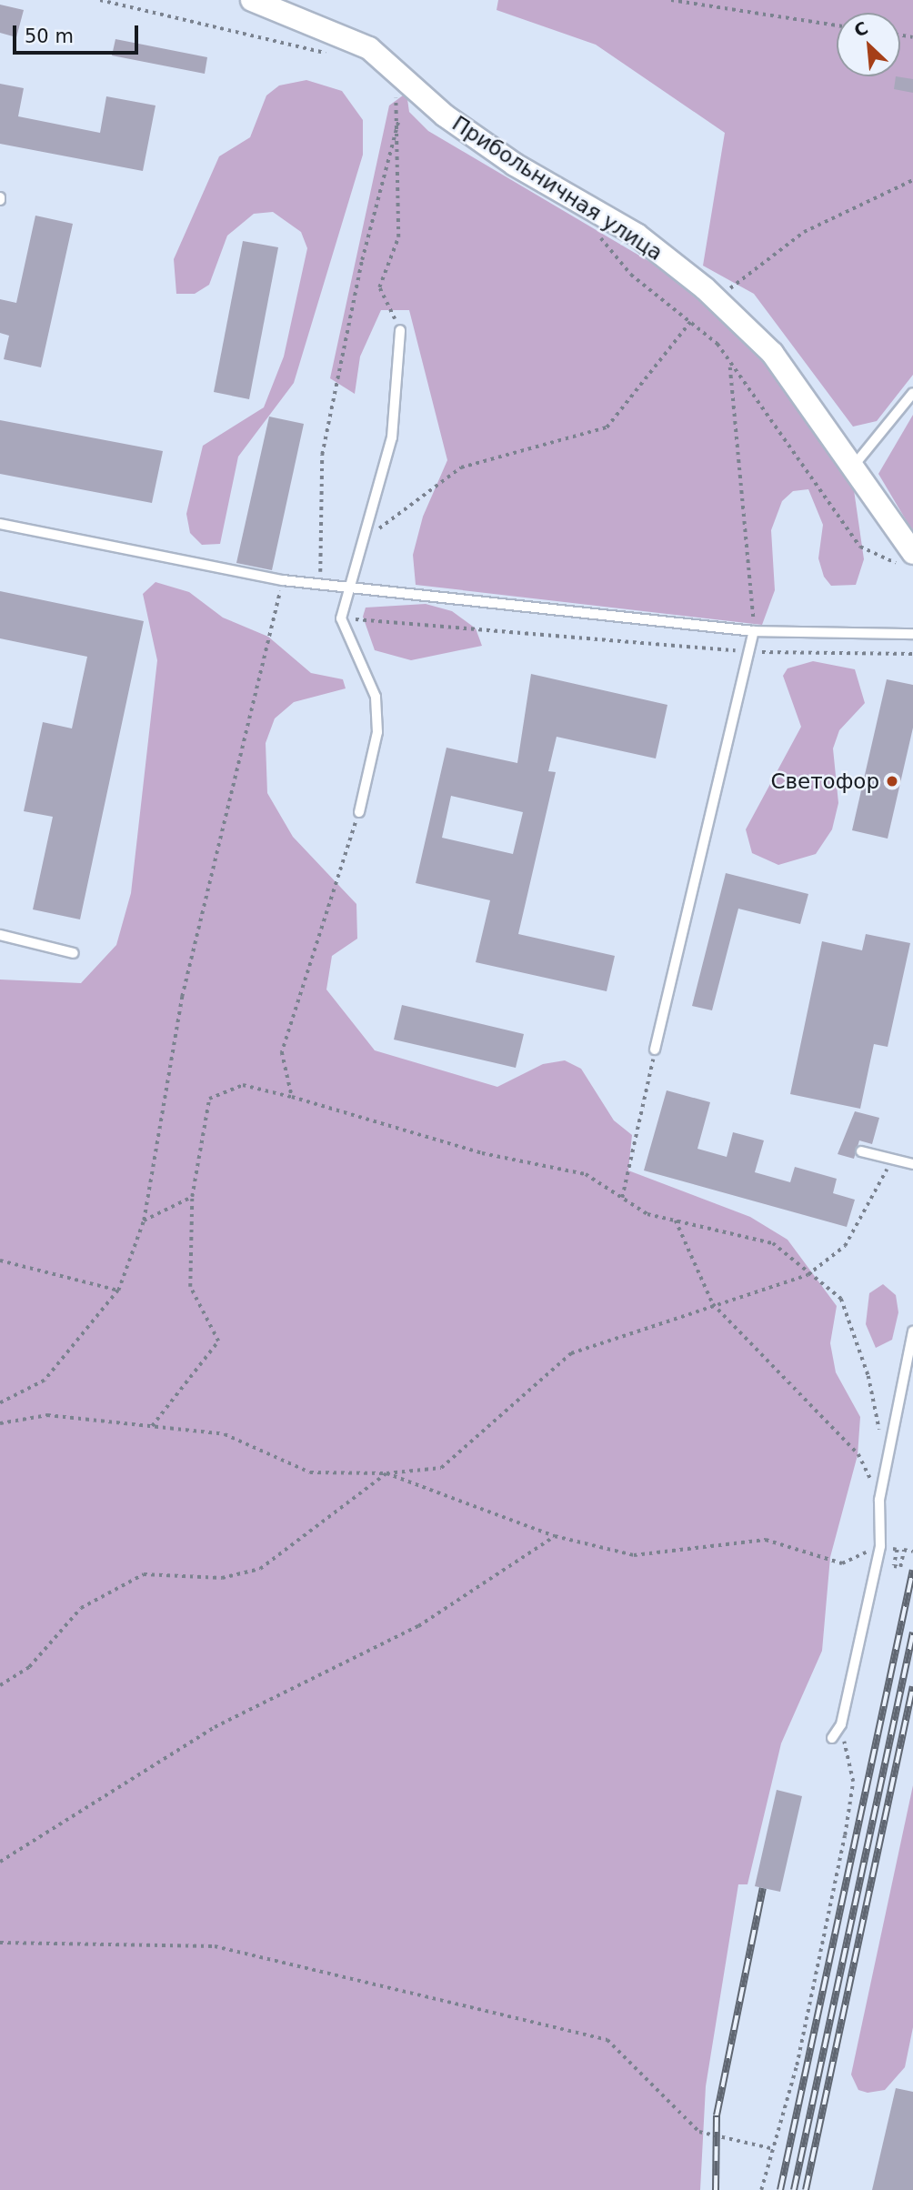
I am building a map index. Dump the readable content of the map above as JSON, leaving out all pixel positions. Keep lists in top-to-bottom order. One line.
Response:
{"streets":{"street":["Прибольничная улица"]},"places":["Светофор"],"scale_bar":"50 m","north":"top left"}
